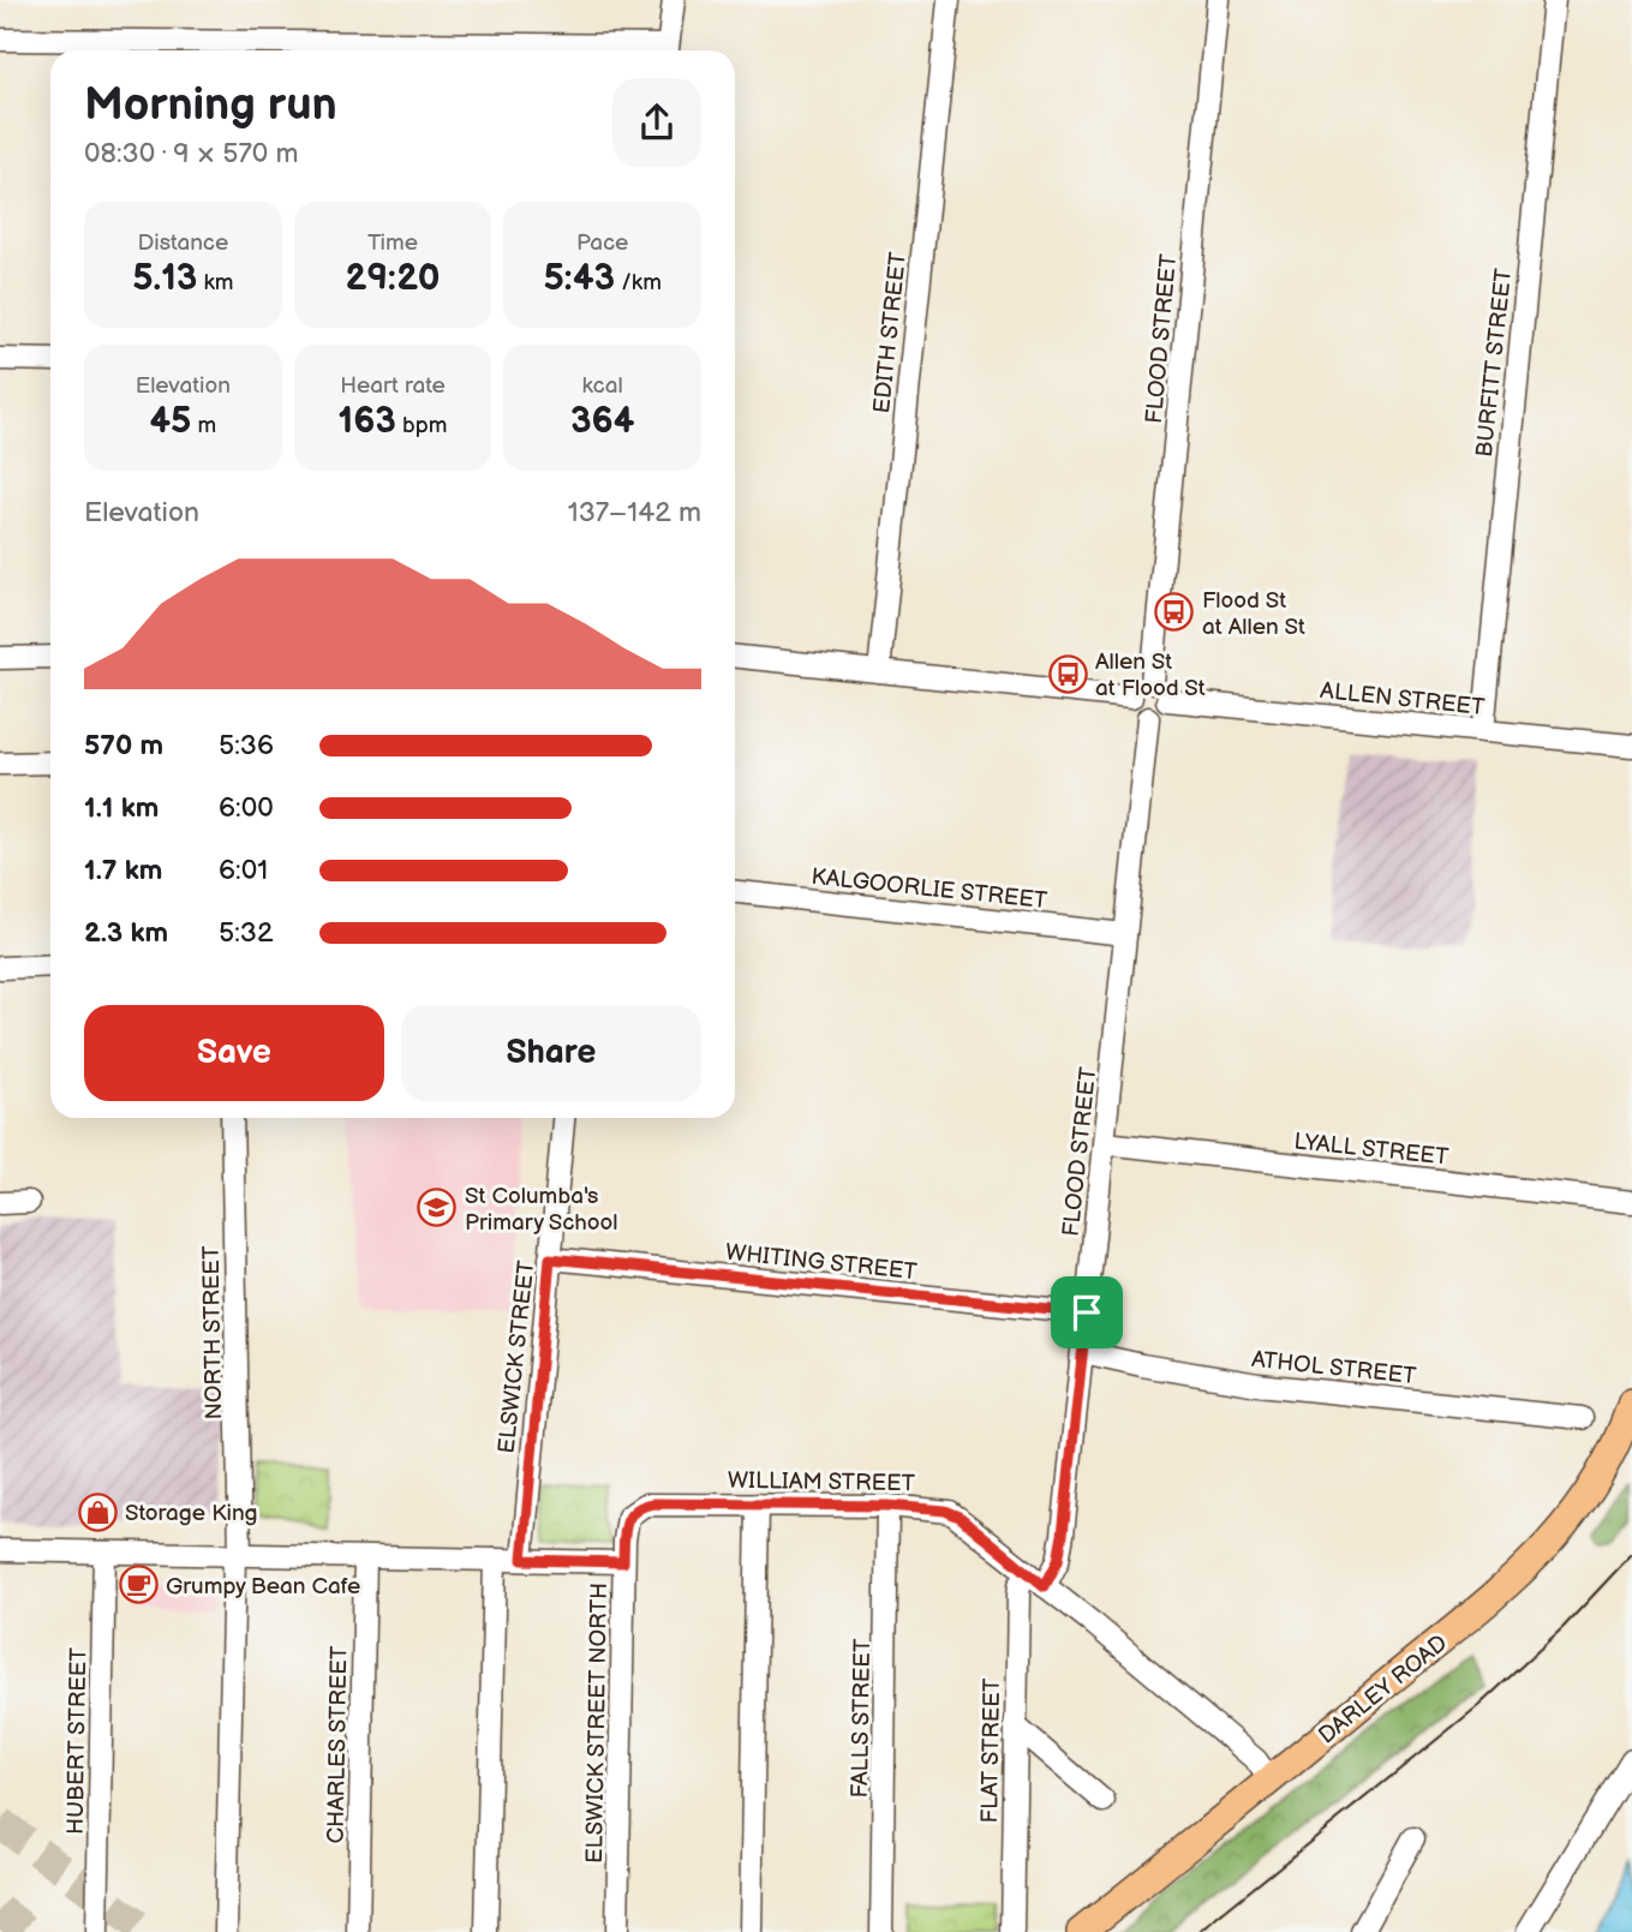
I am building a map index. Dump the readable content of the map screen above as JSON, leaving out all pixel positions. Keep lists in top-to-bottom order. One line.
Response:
{"streets":{"main road":["DARLEY ROAD"],"street":["EDITH STREET","FLOOD STREET","BURFITT STREET","ALLEN STREET","KALGOORLIE STREET","LYALL STREET","WHITING STREET","NORTH STREET","ELSWICK STREET","ATHOL STREET","WILLIAM STREET","FALLS STREET","ELSWICK STREET NORTH","HUBERT STREET","CHARLES STREET","FLAT STREET"]},"crossings":[["FLOOD STREET","ALLEN STREET"],["FLOOD STREET","KALGOORLIE STREET"],["FLOOD STREET","LYALL STREET"],["FLOOD STREET","WHITING STREET"],["FLOOD STREET","ATHOL STREET"],["FLOOD STREET","WILLIAM STREET"],["FLOOD STREET","FLAT STREET"],["BURFITT STREET","ALLEN STREET"],["WHITING STREET","ELSWICK STREET"],["WILLIAM STREET","DARLEY ROAD"],["WILLIAM STREET","FALLS STREET"],["WILLIAM STREET","ELSWICK STREET NORTH"],["WILLIAM STREET","FLAT STREET"]],"places":{"bus stop":["Flood St at Allen St","Allen St at Flood St"],"school or university":["St Columba's Primary School"],"shop":["Storage King"],"cafe":["Grumpy Bean Cafe"]},"page":{"heading":["Morning run","08:30 · 9 × 570 m"],"stats":[["Distance","5.13 km"],["Time","29:20"],["Pace","5:43 /km"],["Elevation","45 m"],["Heart rate","163 bpm"],["kcal","364"]],"chart":["Elevation","137–142 m"],"list":[{"name":"570 m","note":"5:36"},{"name":"1.1 km","note":"6:00"},{"name":"1.7 km","note":"6:01"},{"name":"2.3 km","note":"5:32"}],"buttons":["Save","Share"]}}
